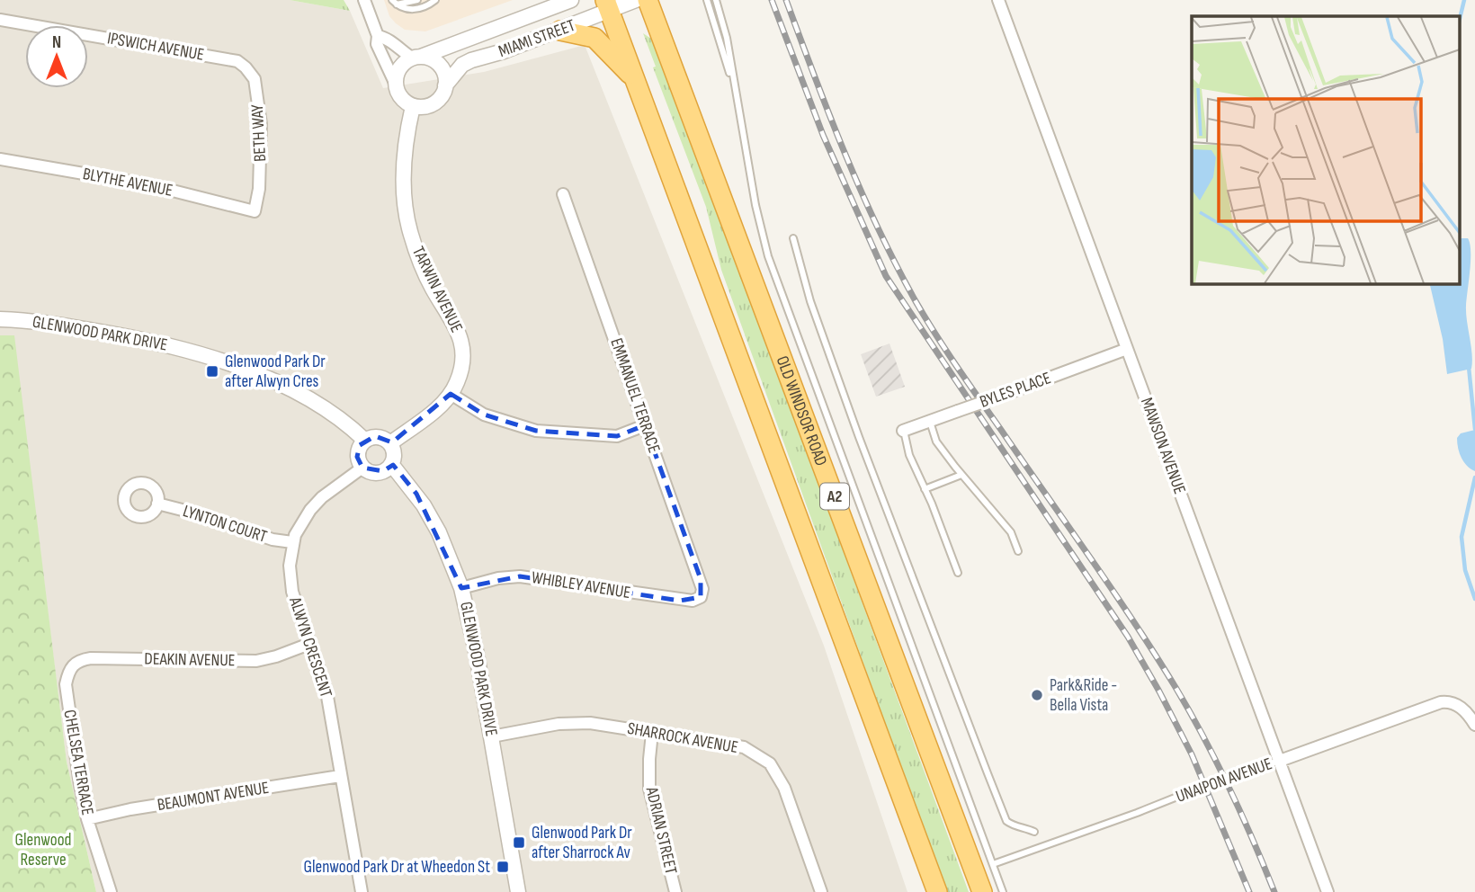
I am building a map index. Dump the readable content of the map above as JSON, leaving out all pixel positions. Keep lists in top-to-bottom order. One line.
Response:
{"streets":{"highway":["OLD WINDSOR ROAD","A2"],"street":["MIAMI STREET","IPSWICH AVENUE","BETH WAY","BLYTHE AVENUE","TARWIN AVENUE","GLENWOOD PARK DRIVE","BYLES PLACE","EMMANUEL TERRACE","MAWSON AVENUE","LYNTON COURT","WHIBLEY AVENUE","ALWYN CRESCENT","DEAKIN AVENUE","SHARROCK AVENUE","CHELSEA TERRACE","UNAIPON AVENUE","BEAUMONT AVENUE","ADRIAN STREET"]},"crossings":[["MIAMI STREET","TARWIN AVENUE"],["MIAMI STREET","A2"],["IPSWICH AVENUE","BETH WAY"],["BETH WAY","BLYTHE AVENUE"],["TARWIN AVENUE","GLENWOOD PARK DRIVE"],["TARWIN AVENUE","ALWYN CRESCENT"],["GLENWOOD PARK DRIVE","WHIBLEY AVENUE"],["GLENWOOD PARK DRIVE","ALWYN CRESCENT"],["GLENWOOD PARK DRIVE","SHARROCK AVENUE"],["BYLES PLACE","MAWSON AVENUE"],["EMMANUEL TERRACE","WHIBLEY AVENUE"],["MAWSON AVENUE","UNAIPON AVENUE"],["LYNTON COURT","ALWYN CRESCENT"],["ALWYN CRESCENT","DEAKIN AVENUE"],["ALWYN CRESCENT","BEAUMONT AVENUE"],["DEAKIN AVENUE","CHELSEA TERRACE"],["SHARROCK AVENUE","ADRIAN STREET"],["CHELSEA TERRACE","BEAUMONT AVENUE"]],"parks":["Glenwood Reserve"],"places":{"transit":["Glenwood Park Dr after Alwyn Cres","Glenwood Park Dr after Sharrock Av","Glenwood Park Dr at Wheedon St"],"other":["Park&Ride - Bella Vista"]},"north":"top"}
